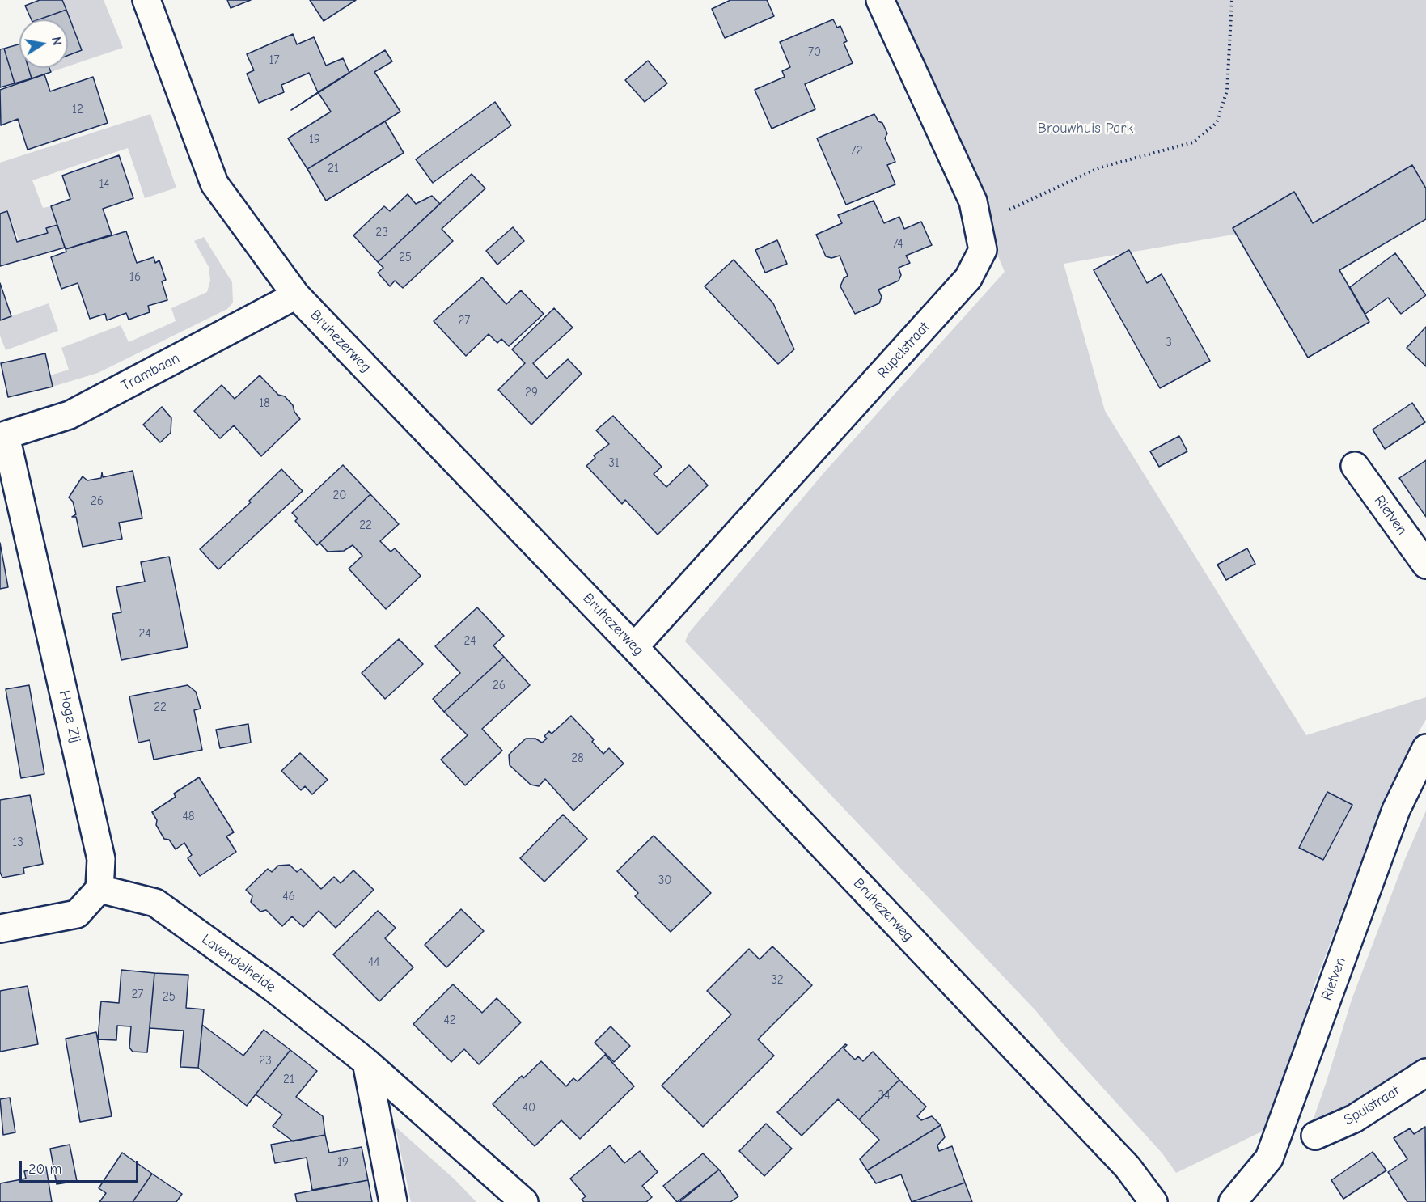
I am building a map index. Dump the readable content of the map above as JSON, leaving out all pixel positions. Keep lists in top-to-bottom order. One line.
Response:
{"streets":{"street":["Bruhezerweg","Rupelstraat","Trambaan","Rietven","Hoge Zij","Lavendelheide","Spuistraat"]},"crossings":[["Bruhezerweg","Rupelstraat"],["Bruhezerweg","Trambaan"],["Trambaan","Hoge Zij"],["Hoge Zij","Lavendelheide"]],"parks":["Brouwhuis Park"],"house_numbers":["70","17","12","19","72","21","14","23","74","25","16","27","3","29","18","31","20","26","22","24","24","26","22","28","48","13","30","46","44","32","27","25","42","23","21","34","40","19"],"scale_bar":"20 m","north":"right"}
